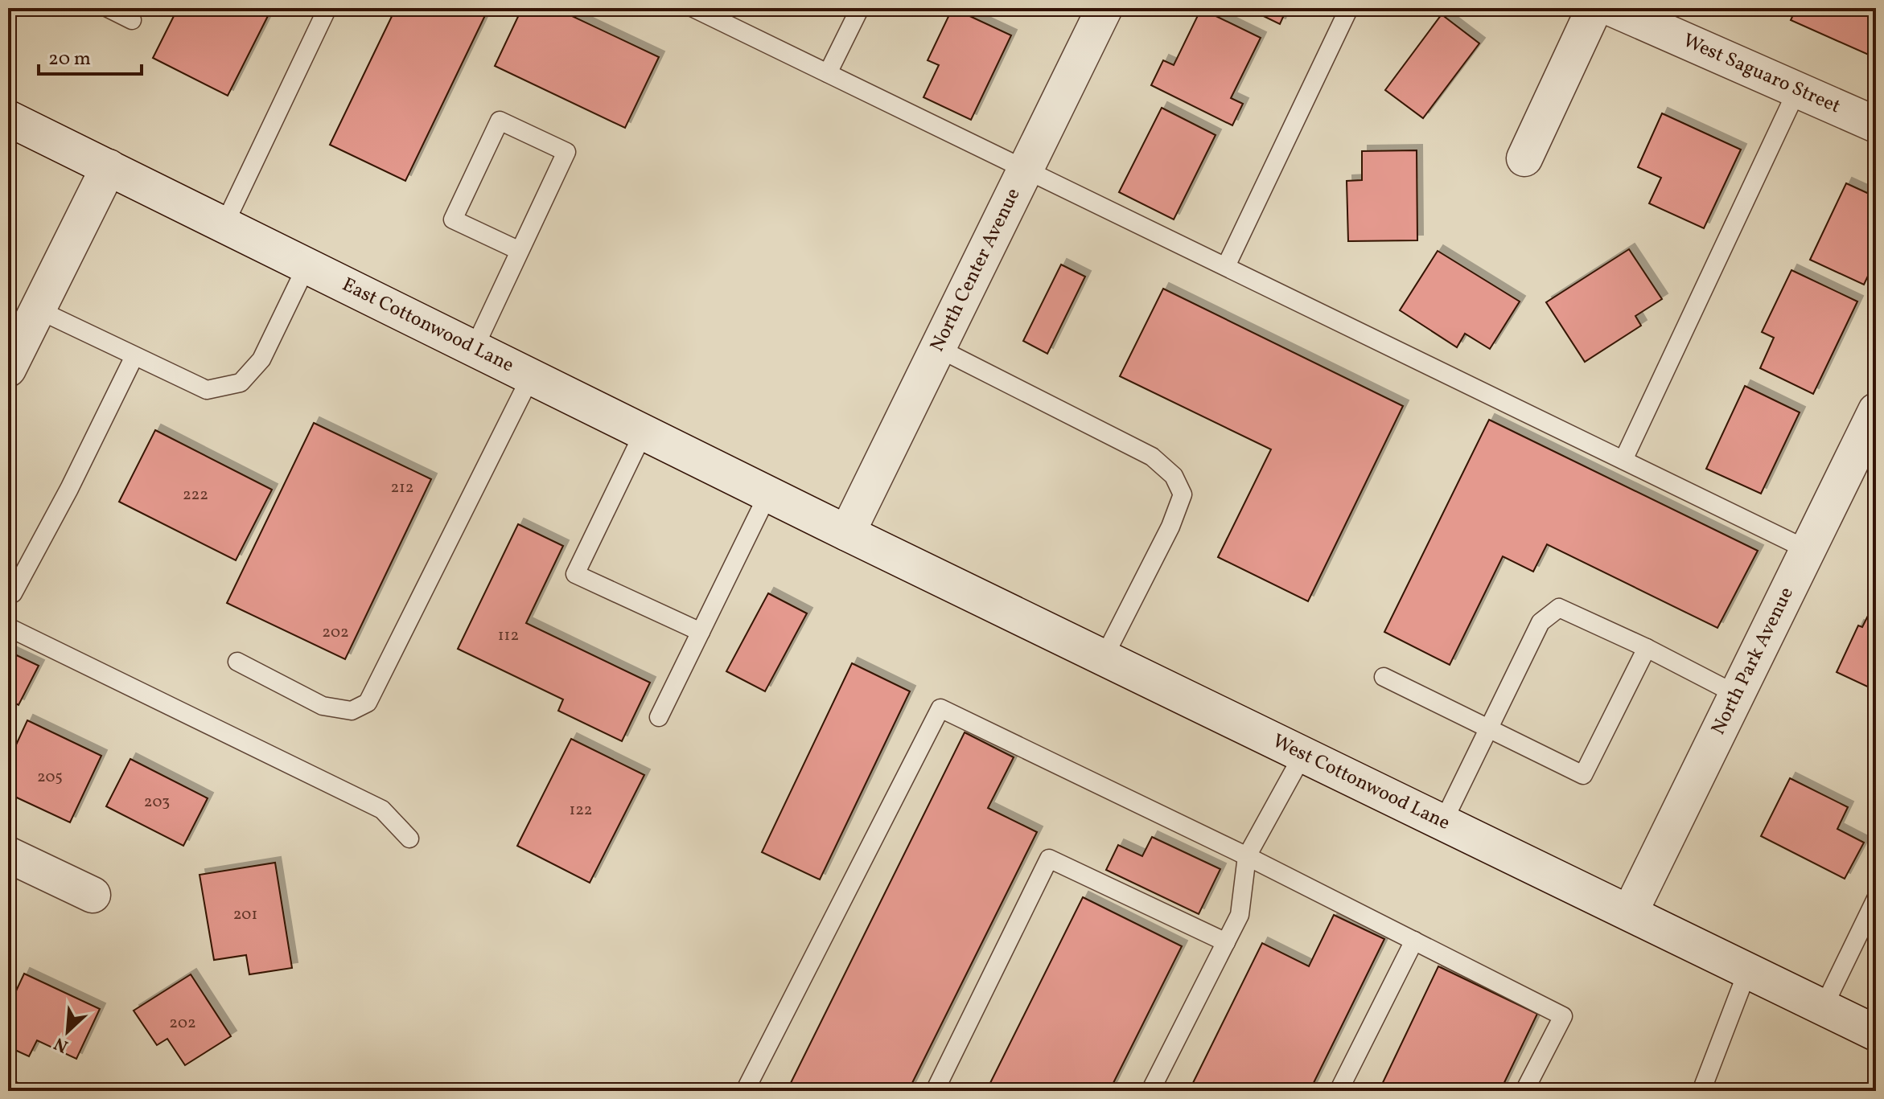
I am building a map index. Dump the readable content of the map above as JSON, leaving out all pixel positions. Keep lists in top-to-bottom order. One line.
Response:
{"streets":{"main road":["West Saguaro Street","North Center Avenue","East Cottonwood Lane","North Park Avenue","West Cottonwood Lane"]},"crossings":[["North Center Avenue","East Cottonwood Lane"],["North Center Avenue","West Cottonwood Lane"],["East Cottonwood Lane","West Cottonwood Lane"],["North Park Avenue","West Cottonwood Lane"]],"house_numbers":["212","222","202","112","205","203","122","201","202"],"scale_bar":"20 m","north":"bottom left"}
